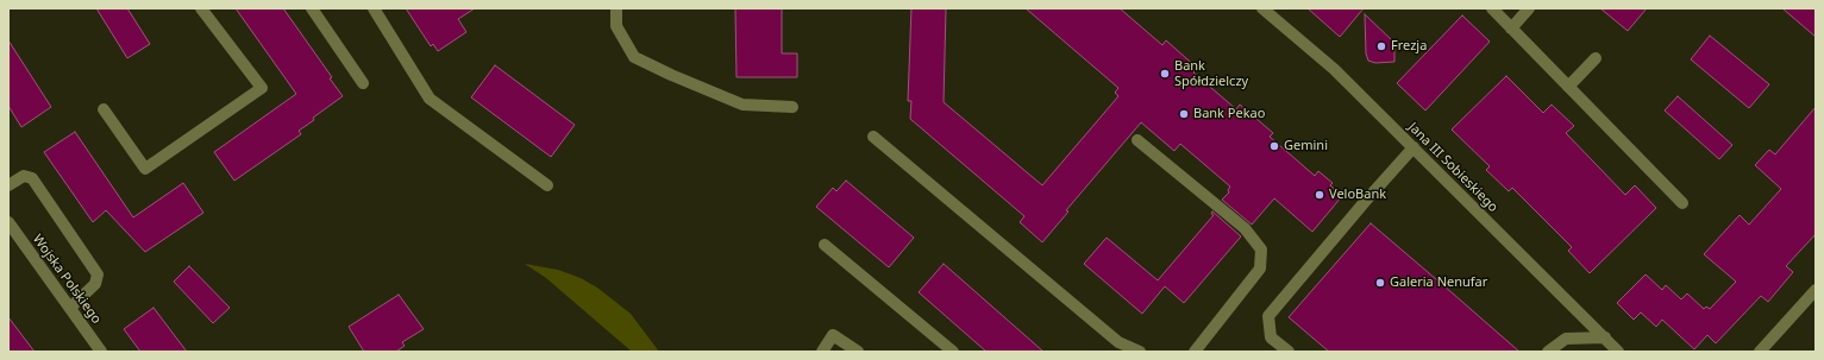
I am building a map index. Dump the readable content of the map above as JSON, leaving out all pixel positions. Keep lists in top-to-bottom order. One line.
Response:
{"streets":{"street":["Jana III Sobieskiego","Wojska Polskiego"]},"places":["Frezja","Bank Spółdzielczy","Bank Pekao","Gemini","VeloBank","Galeria Nenufar"]}
